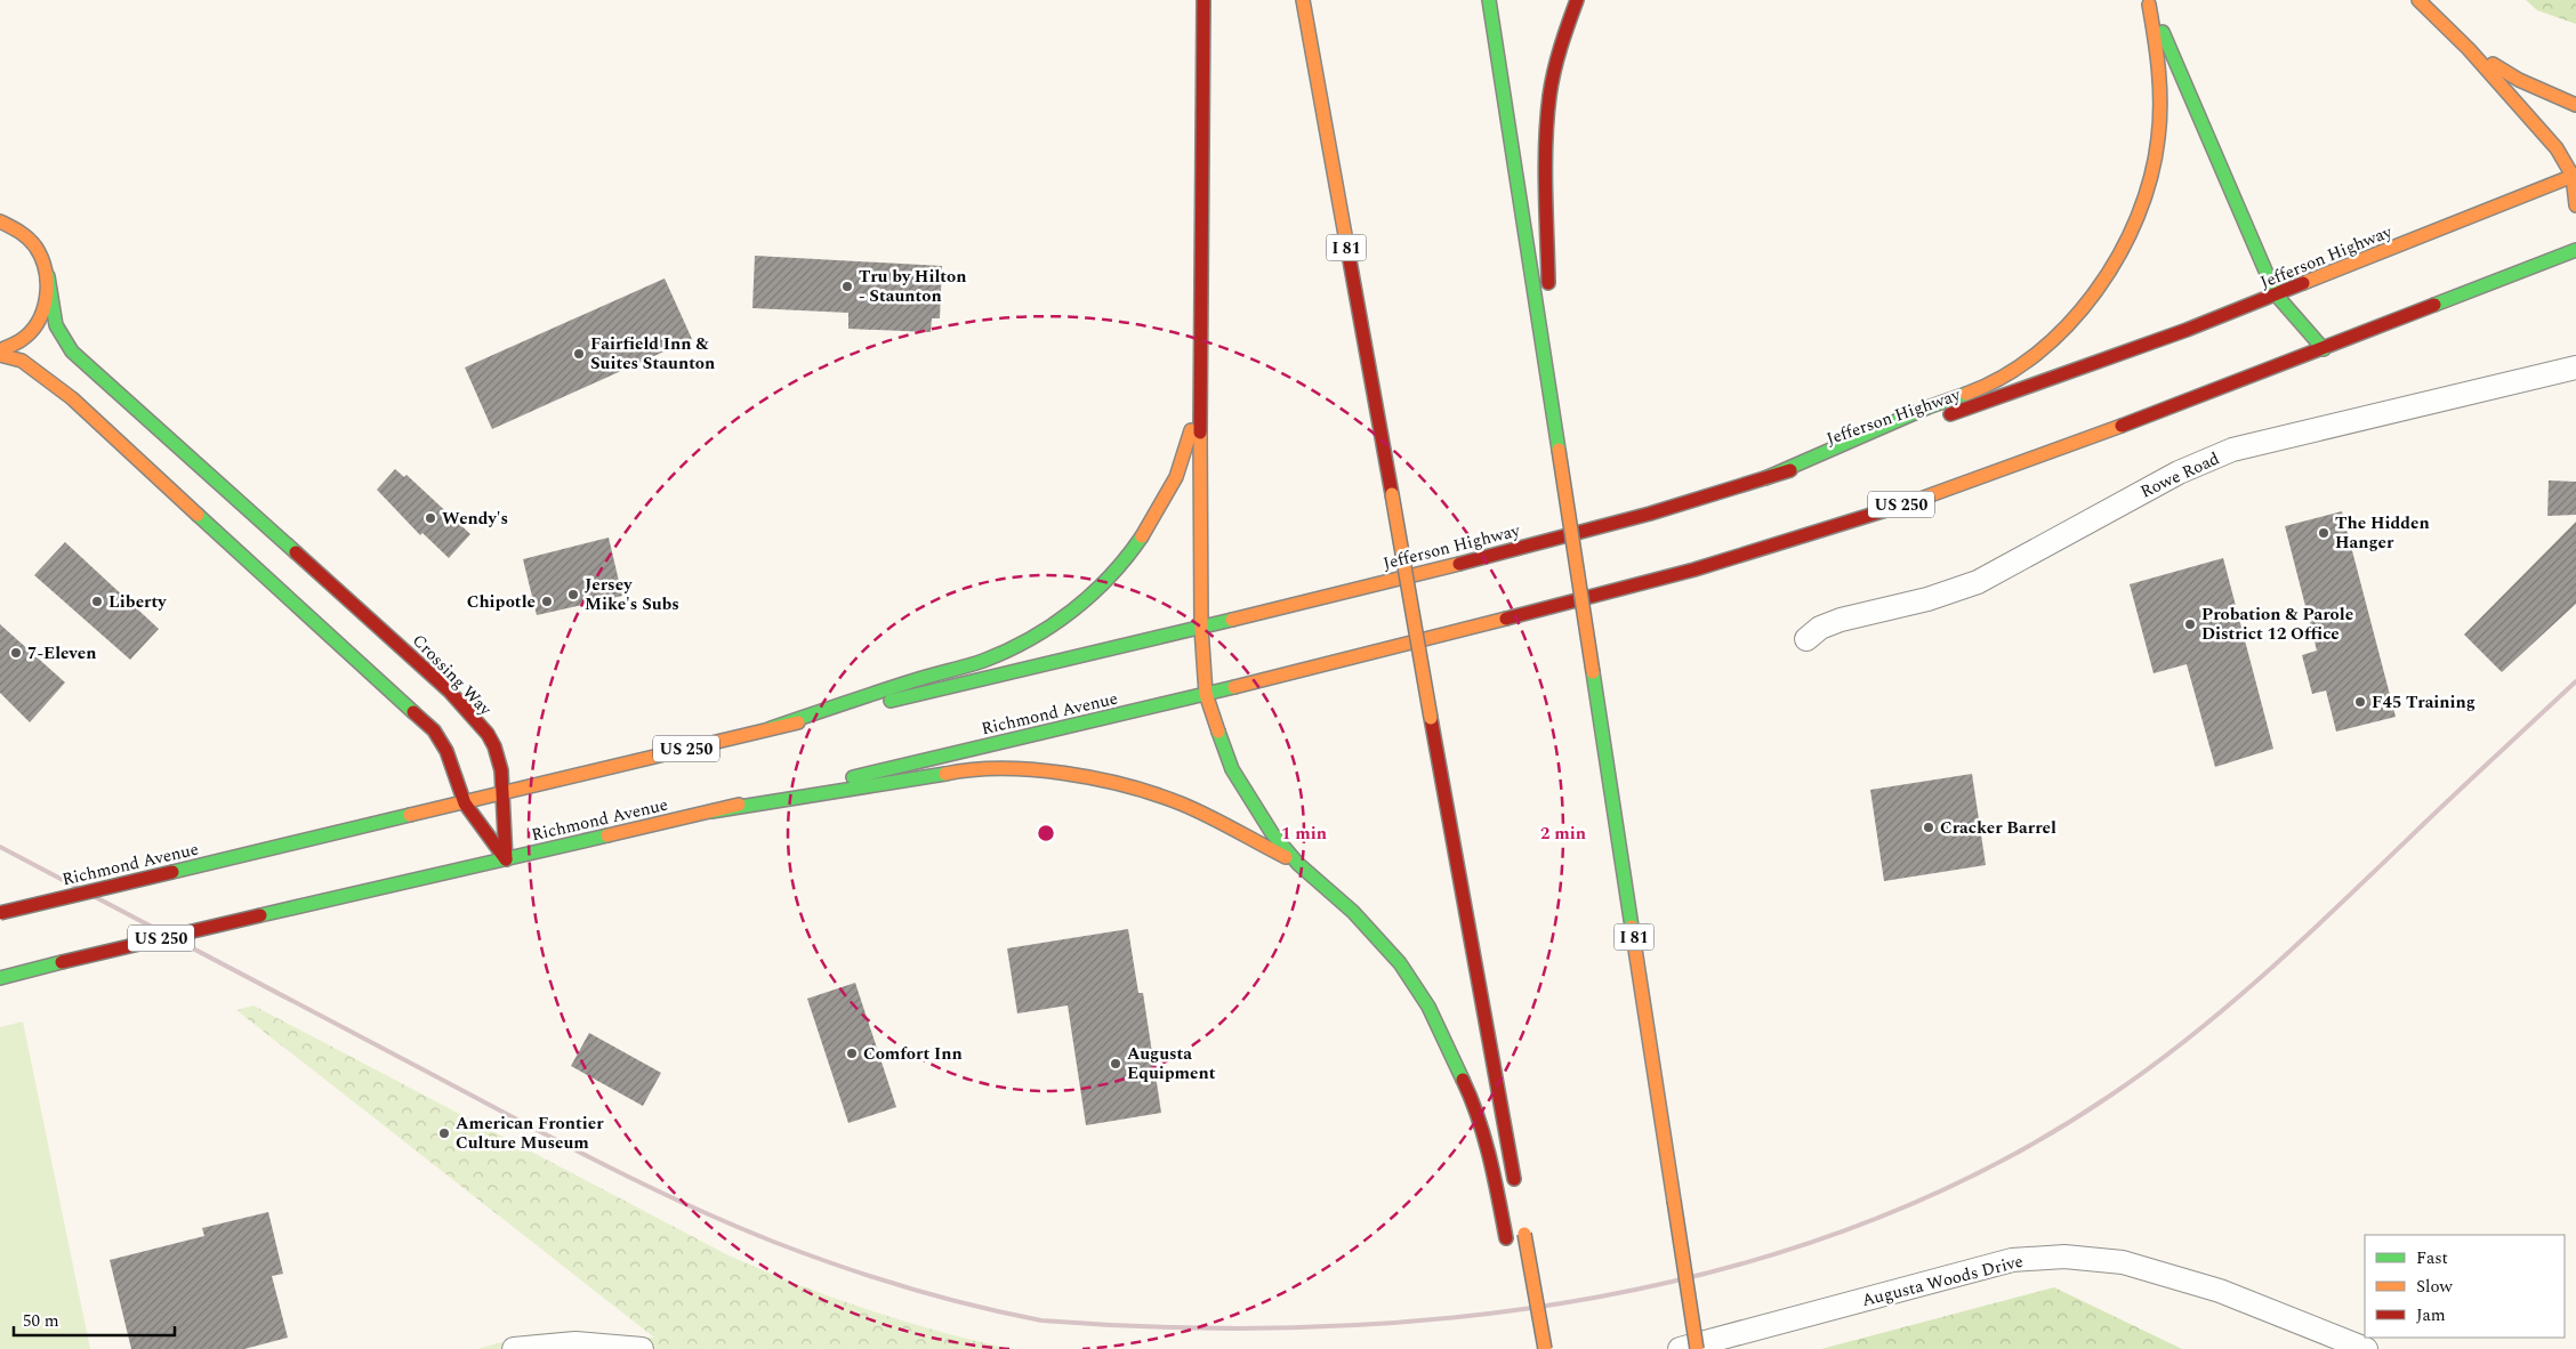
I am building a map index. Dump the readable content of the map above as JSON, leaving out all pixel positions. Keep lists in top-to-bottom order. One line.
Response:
{"streets":{"main road":["I 81","Jefferson Highway","US 250","Crossing Way","Richmond Avenue"],"street":["Rowe Road","Augusta Woods Drive"]},"crossings":[["Jefferson Highway","Richmond Avenue"],["US 250","Richmond Avenue"],["Crossing Way","Richmond Avenue"]],"places":["Tru by Hilton - Staunton","Fairfield Inn & Suites Staunton","Wendy's","The Hidden Hanger","Jersey Mike's Subs","Liberty","Chipotle","Probation & Parole District 12 Office","7-Eleven","F45 Training","Cracker Barrel","Comfort Inn","Augusta Equipment","American Frontier Culture Museum"],"legend":["Fast","Slow","Jam"],"scale_bar":"50 m","rings":["1 min","2 min"]}
